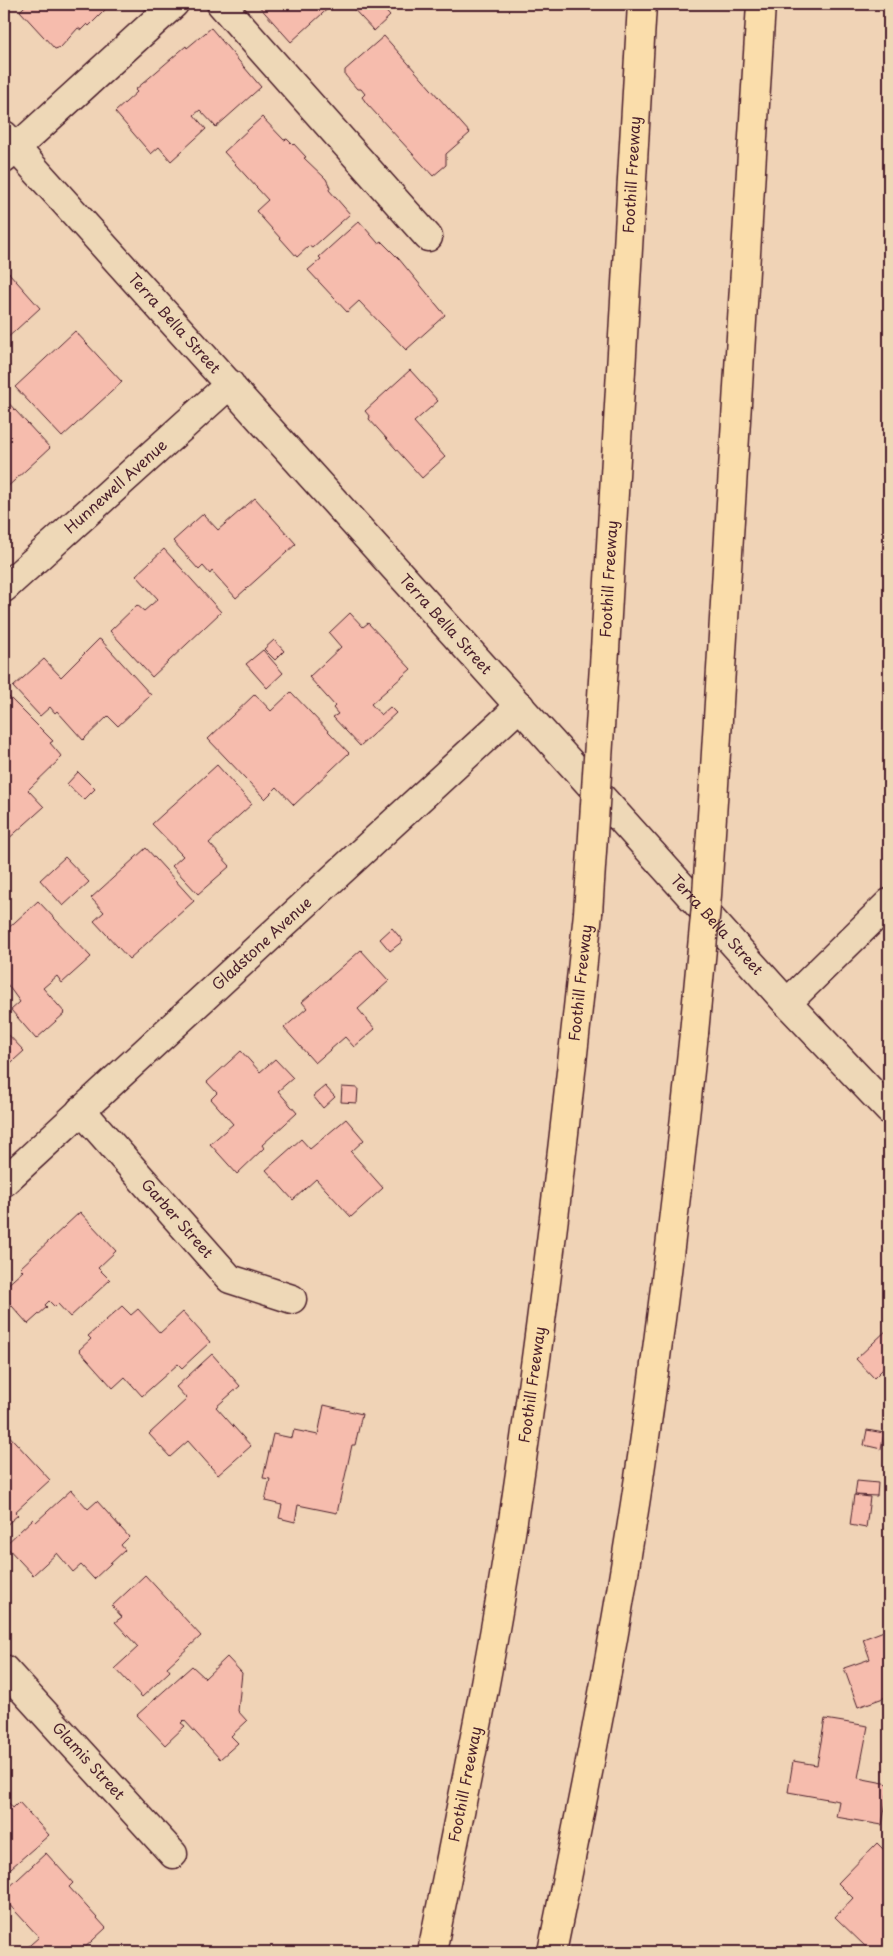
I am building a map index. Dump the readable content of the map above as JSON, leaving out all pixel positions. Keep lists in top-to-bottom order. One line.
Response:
{"streets":{"highway":["Foothill Freeway"],"street":["Terra Bella Street","Hunnewell Avenue","Gladstone Avenue","Garber Street","Glamis Street"]},"crossings":[["Terra Bella Street","Hunnewell Avenue"],["Terra Bella Street","Gladstone Avenue"],["Gladstone Avenue","Garber Street"]]}
